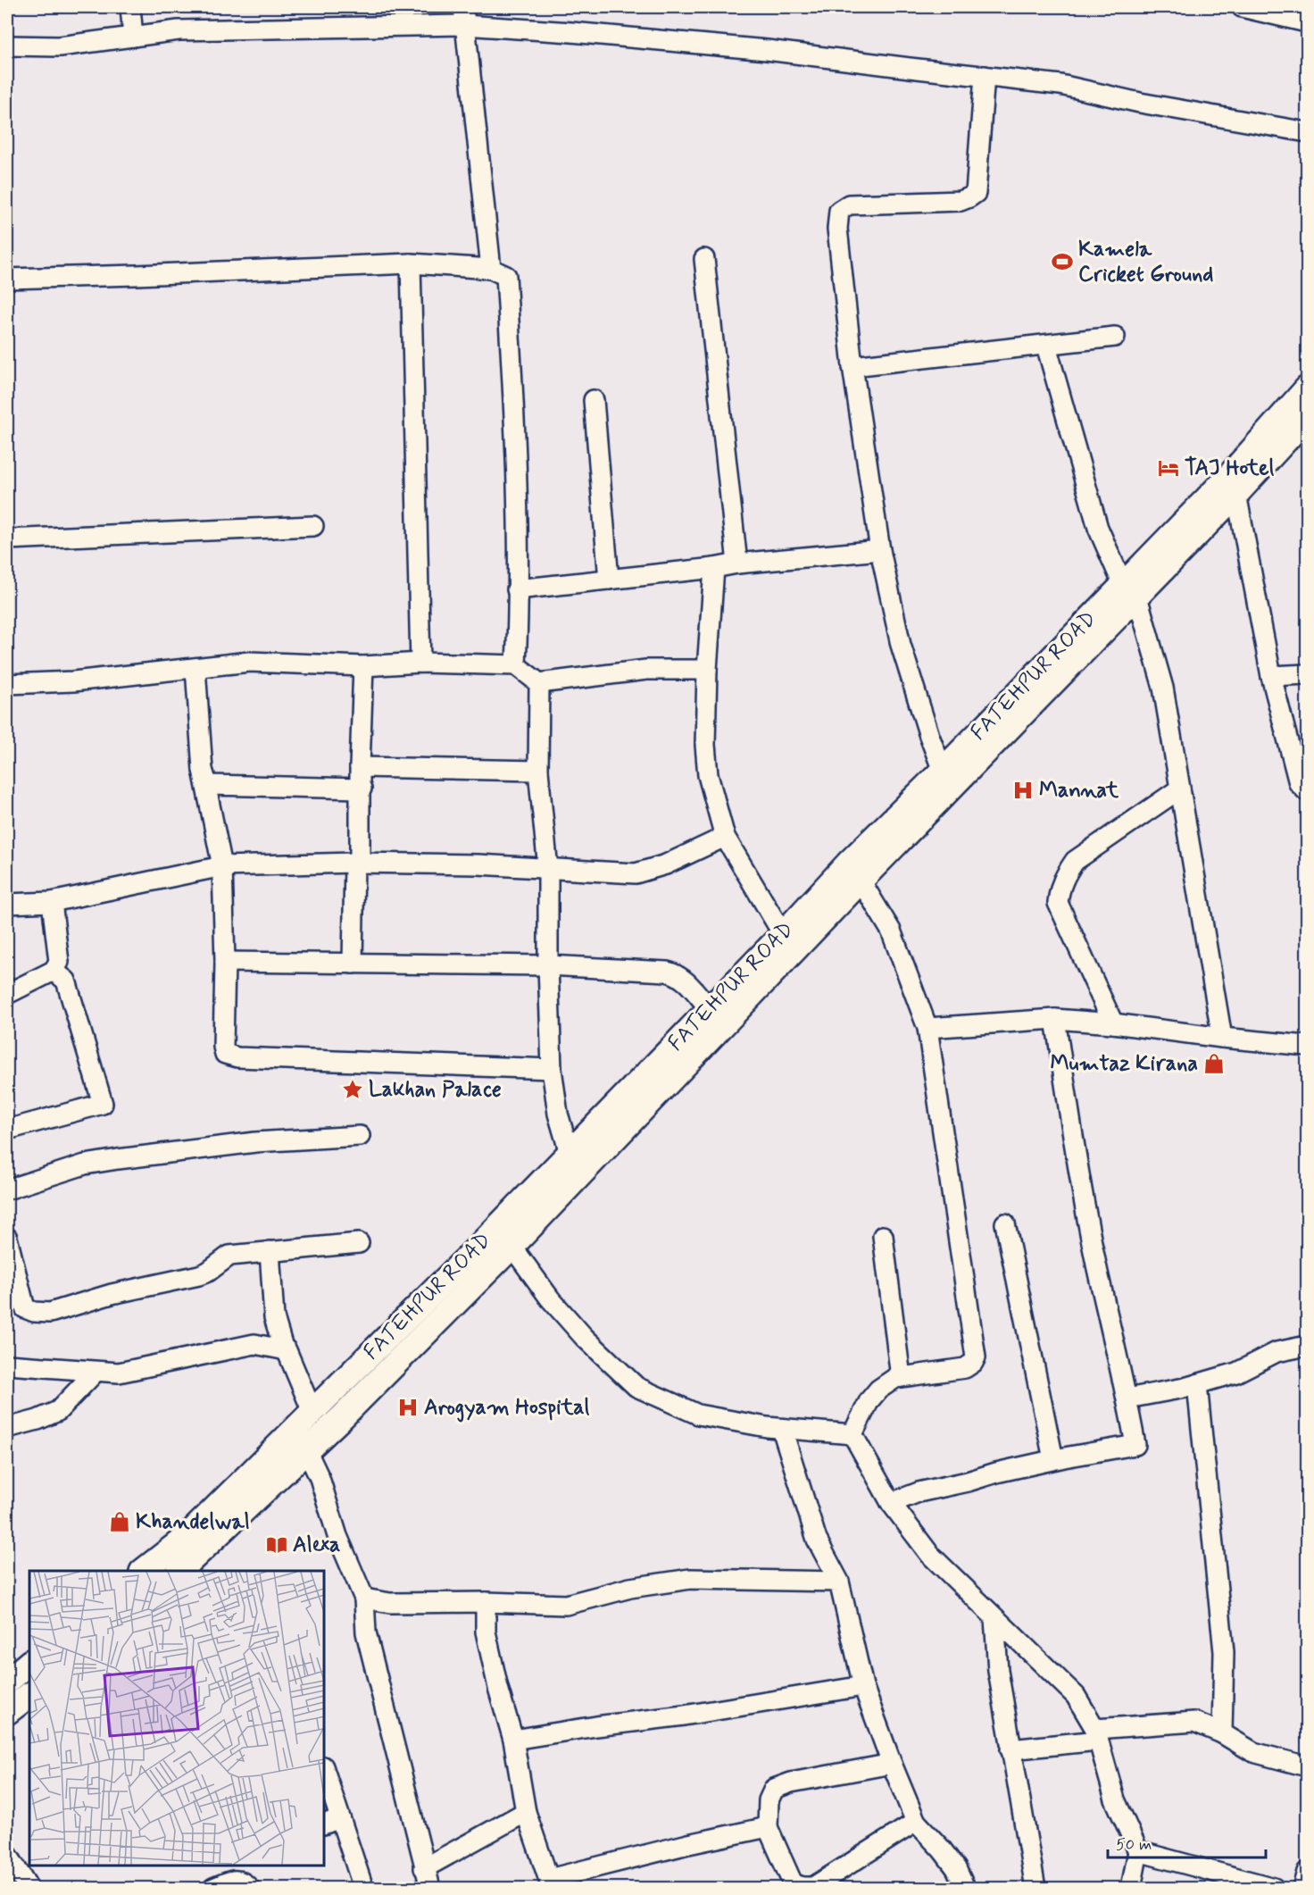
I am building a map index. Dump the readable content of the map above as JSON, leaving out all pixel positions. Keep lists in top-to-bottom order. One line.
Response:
{"streets":{"street":["FATEHPUR ROAD"]},"places":{"sports":["Kamela Cricket Ground"],"hotel":["TAJ Hotel"],"hospital":["Mannat","Arogyam Hospital"],"shop":["Mumtaz Kirana","Khandelwal"],"place":["Lakhan Palace"],"library":["Alexa"]},"scale_bar":"50 m"}
